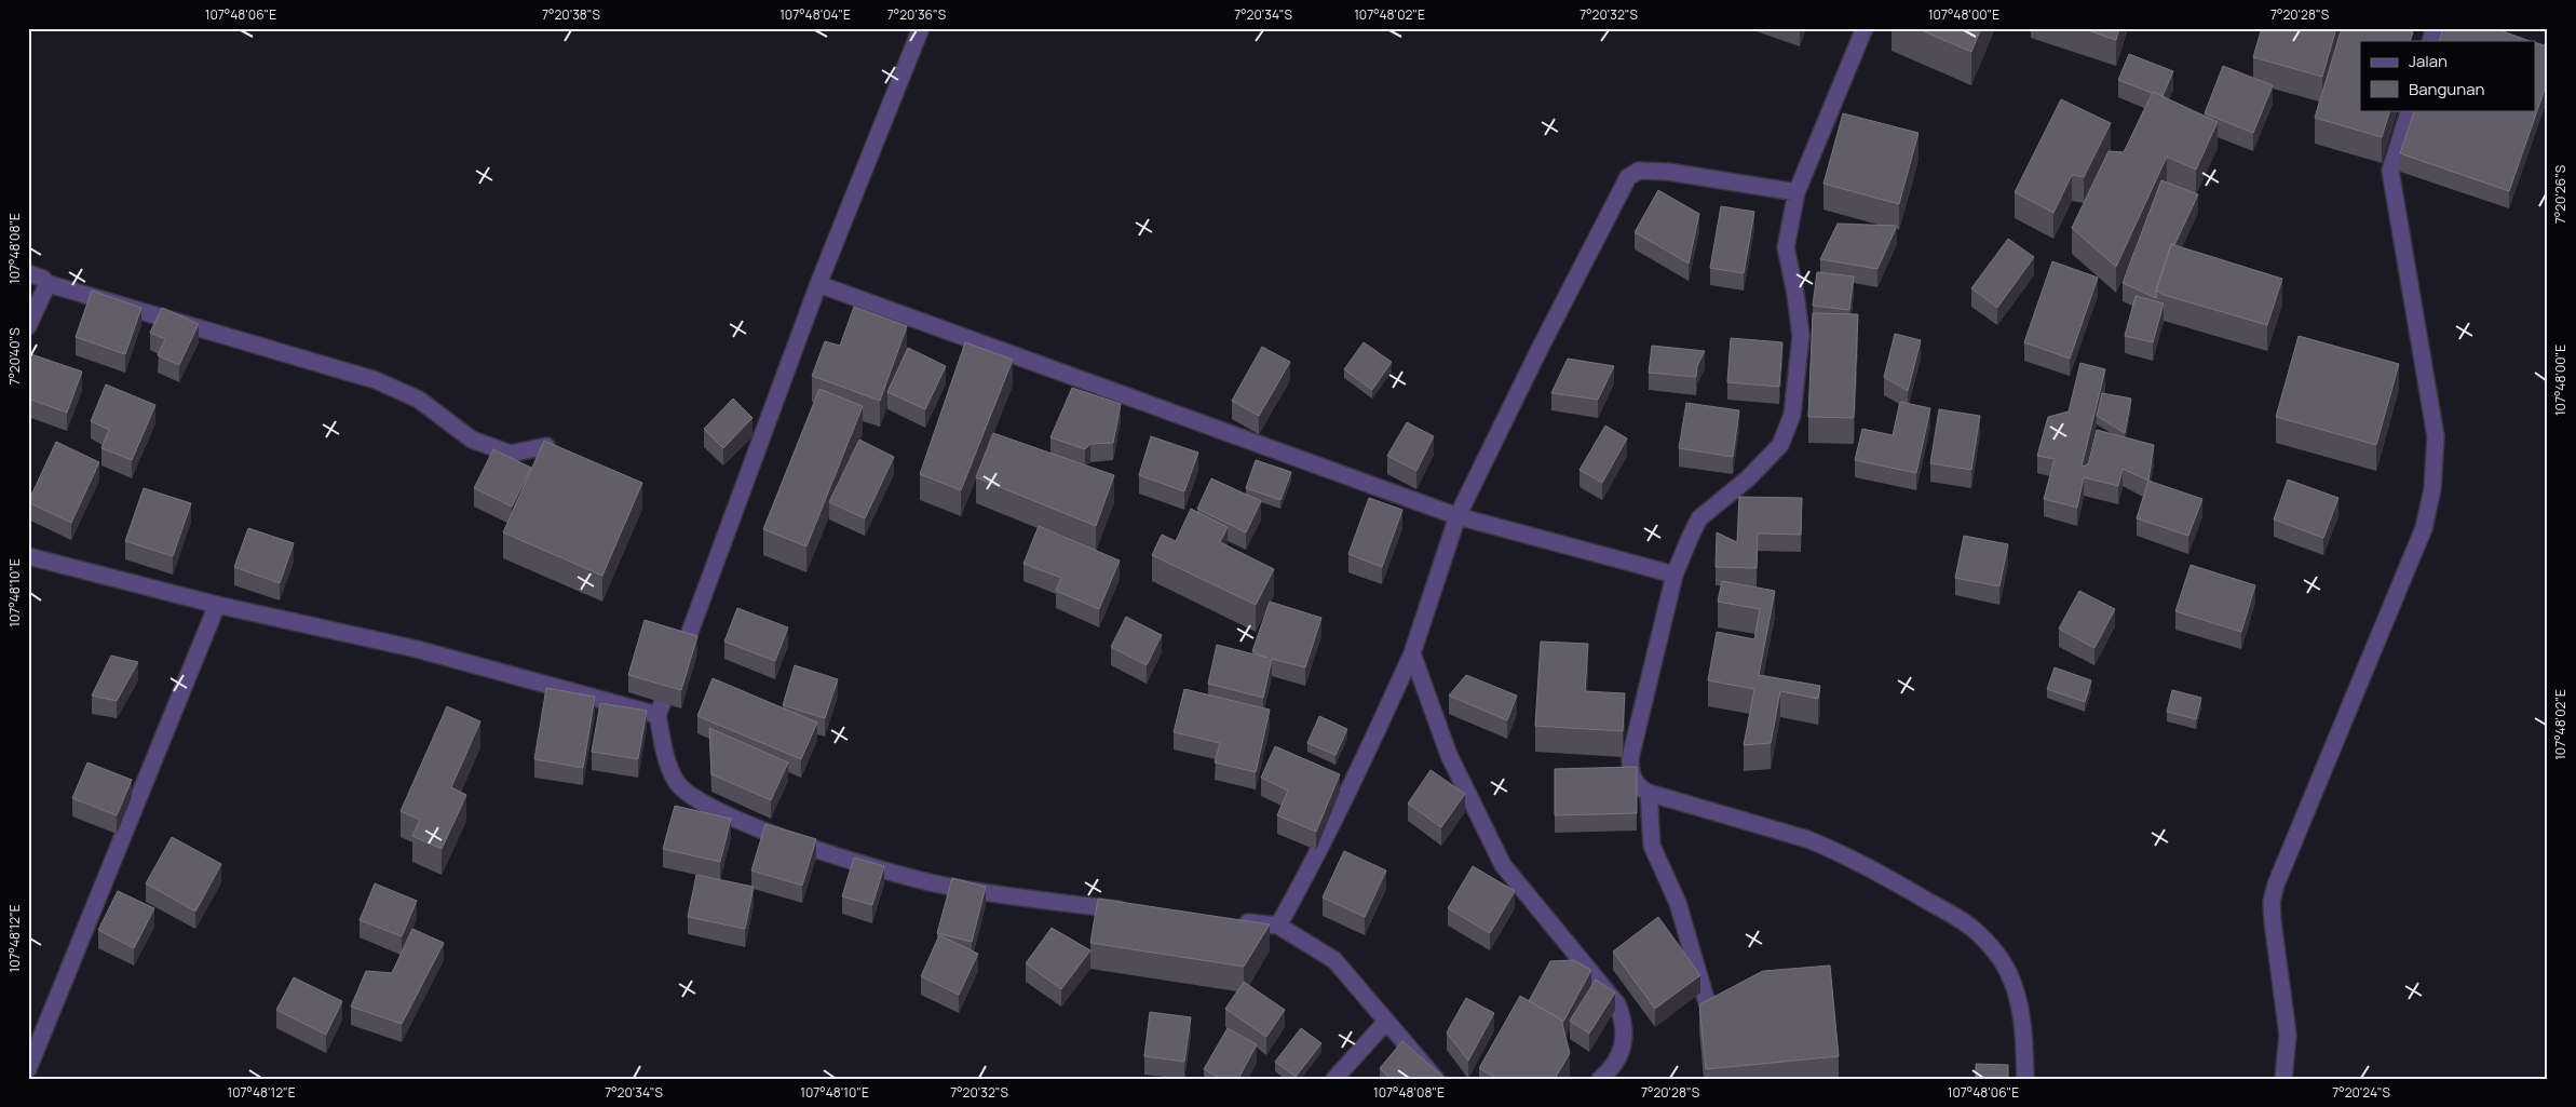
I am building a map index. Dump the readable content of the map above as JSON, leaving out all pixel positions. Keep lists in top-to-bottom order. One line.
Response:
{"legend":["Jalan","Bangunan"],"coordinates":["107°48'06\"E","7°20'38\"S","107°48'04\"E","7°20'36\"S","7°20'34\"S","107°48'02\"E","7°20'32\"S","107°48'00\"E","7°20'28\"S","7°20'26\"S","107°48'08\"E","7°20'40\"S","107°48'10\"E","107°48'12\"E","7°20'24\"S"]}
